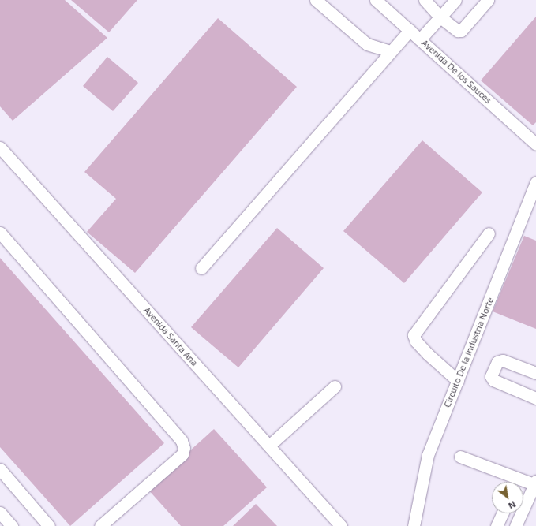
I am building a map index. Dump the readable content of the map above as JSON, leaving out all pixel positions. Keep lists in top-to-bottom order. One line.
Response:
{"streets":{"street":["Avenida De los Sauces","Avenida Santa Ana","Circuito De la Industria Norte"]},"north":"bottom right"}
